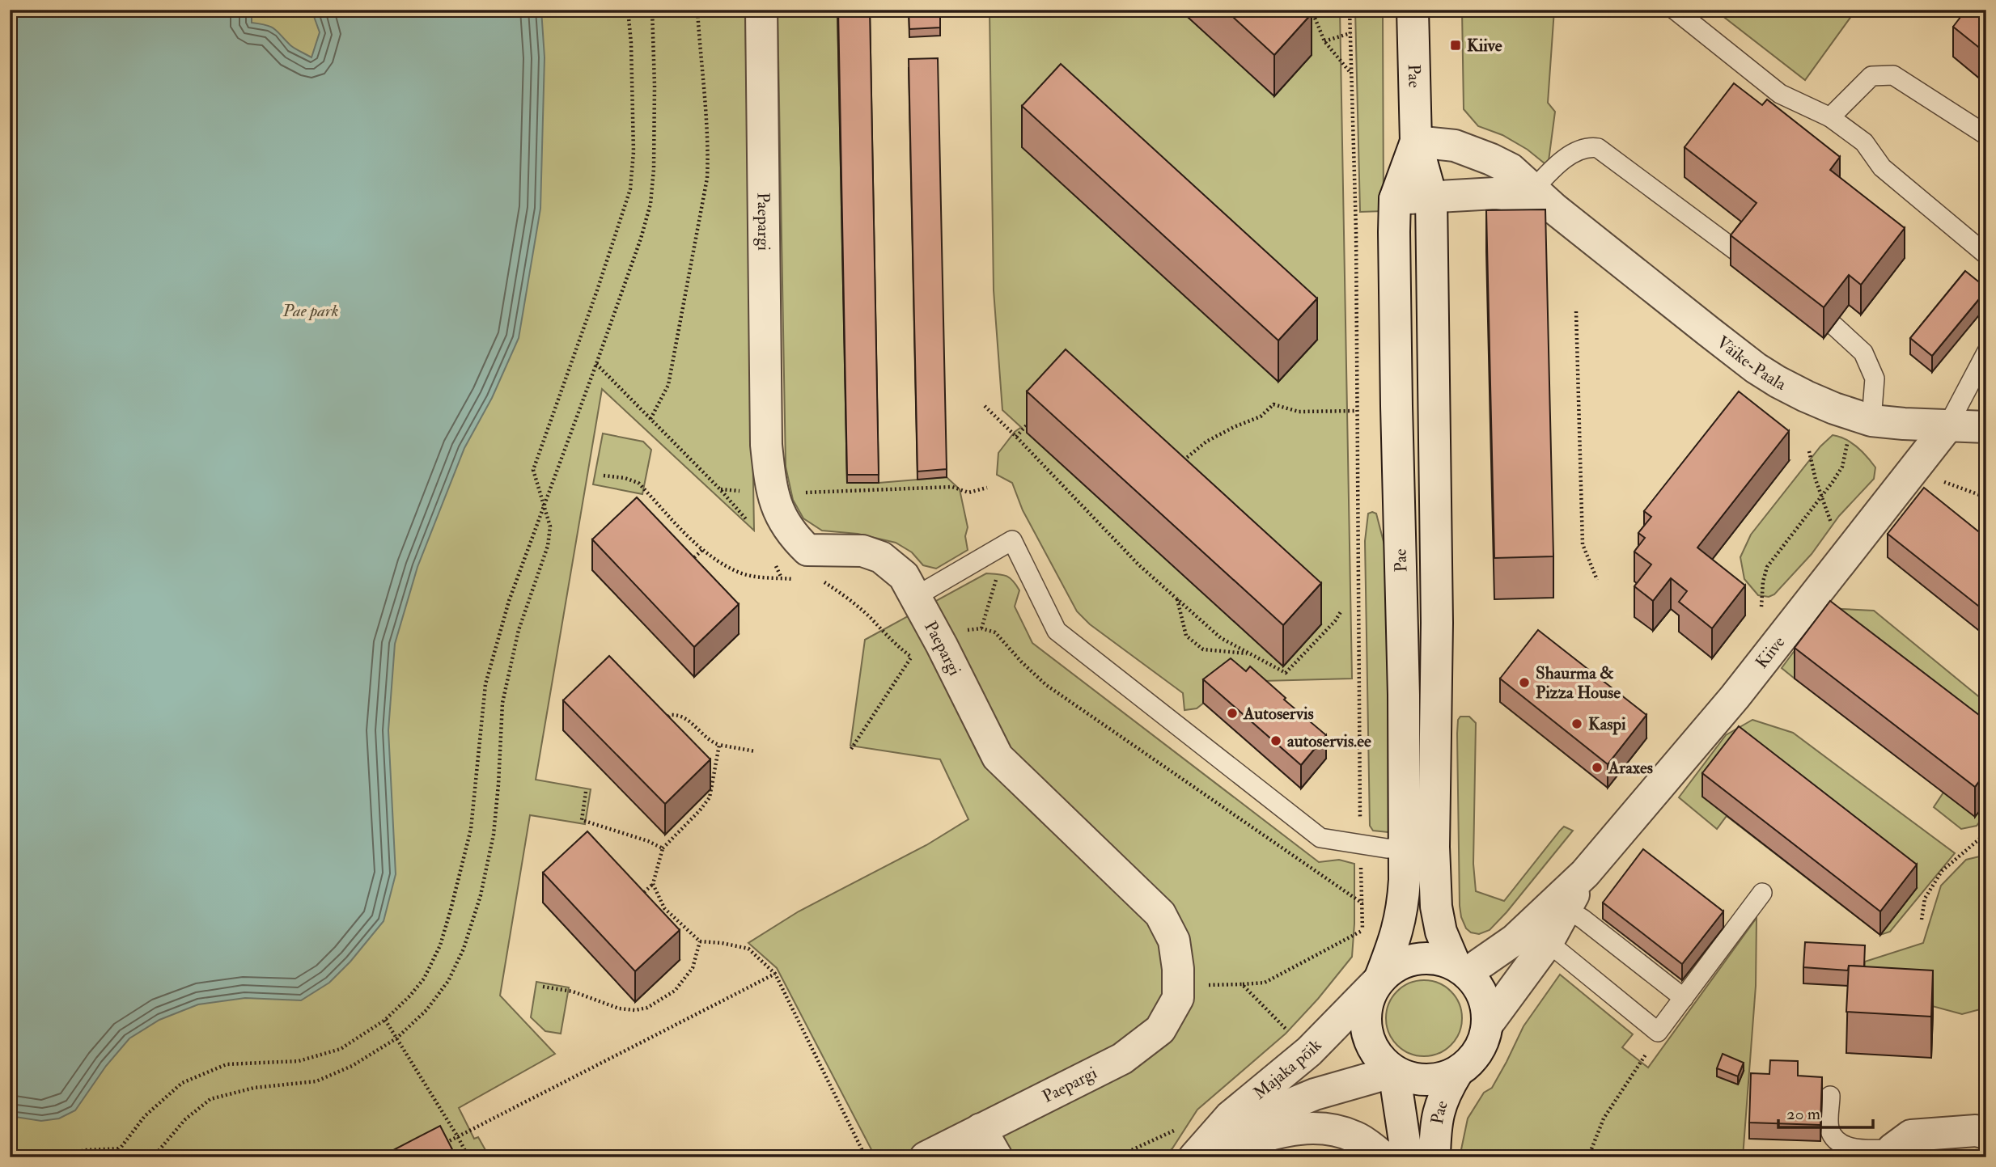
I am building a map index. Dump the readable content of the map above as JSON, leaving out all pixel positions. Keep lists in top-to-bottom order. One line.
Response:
{"streets":{"street":["Pae","Paepargi","Väike-Paala","Kiive","Majaka põik"]},"crossings":[["Pae","Väike-Paala"],["Pae","Kiive"],["Pae","Majaka põik"],["Väike-Paala","Kiive"],["Kiive","Majaka põik"]],"parks":["Pae park"],"places":{"transit":["Kiive"],"other":["Shaurma & Pizza House","Autoservis","Kaspi","autoservis.ee","Araxes"]},"scale_bar":"20 m"}
